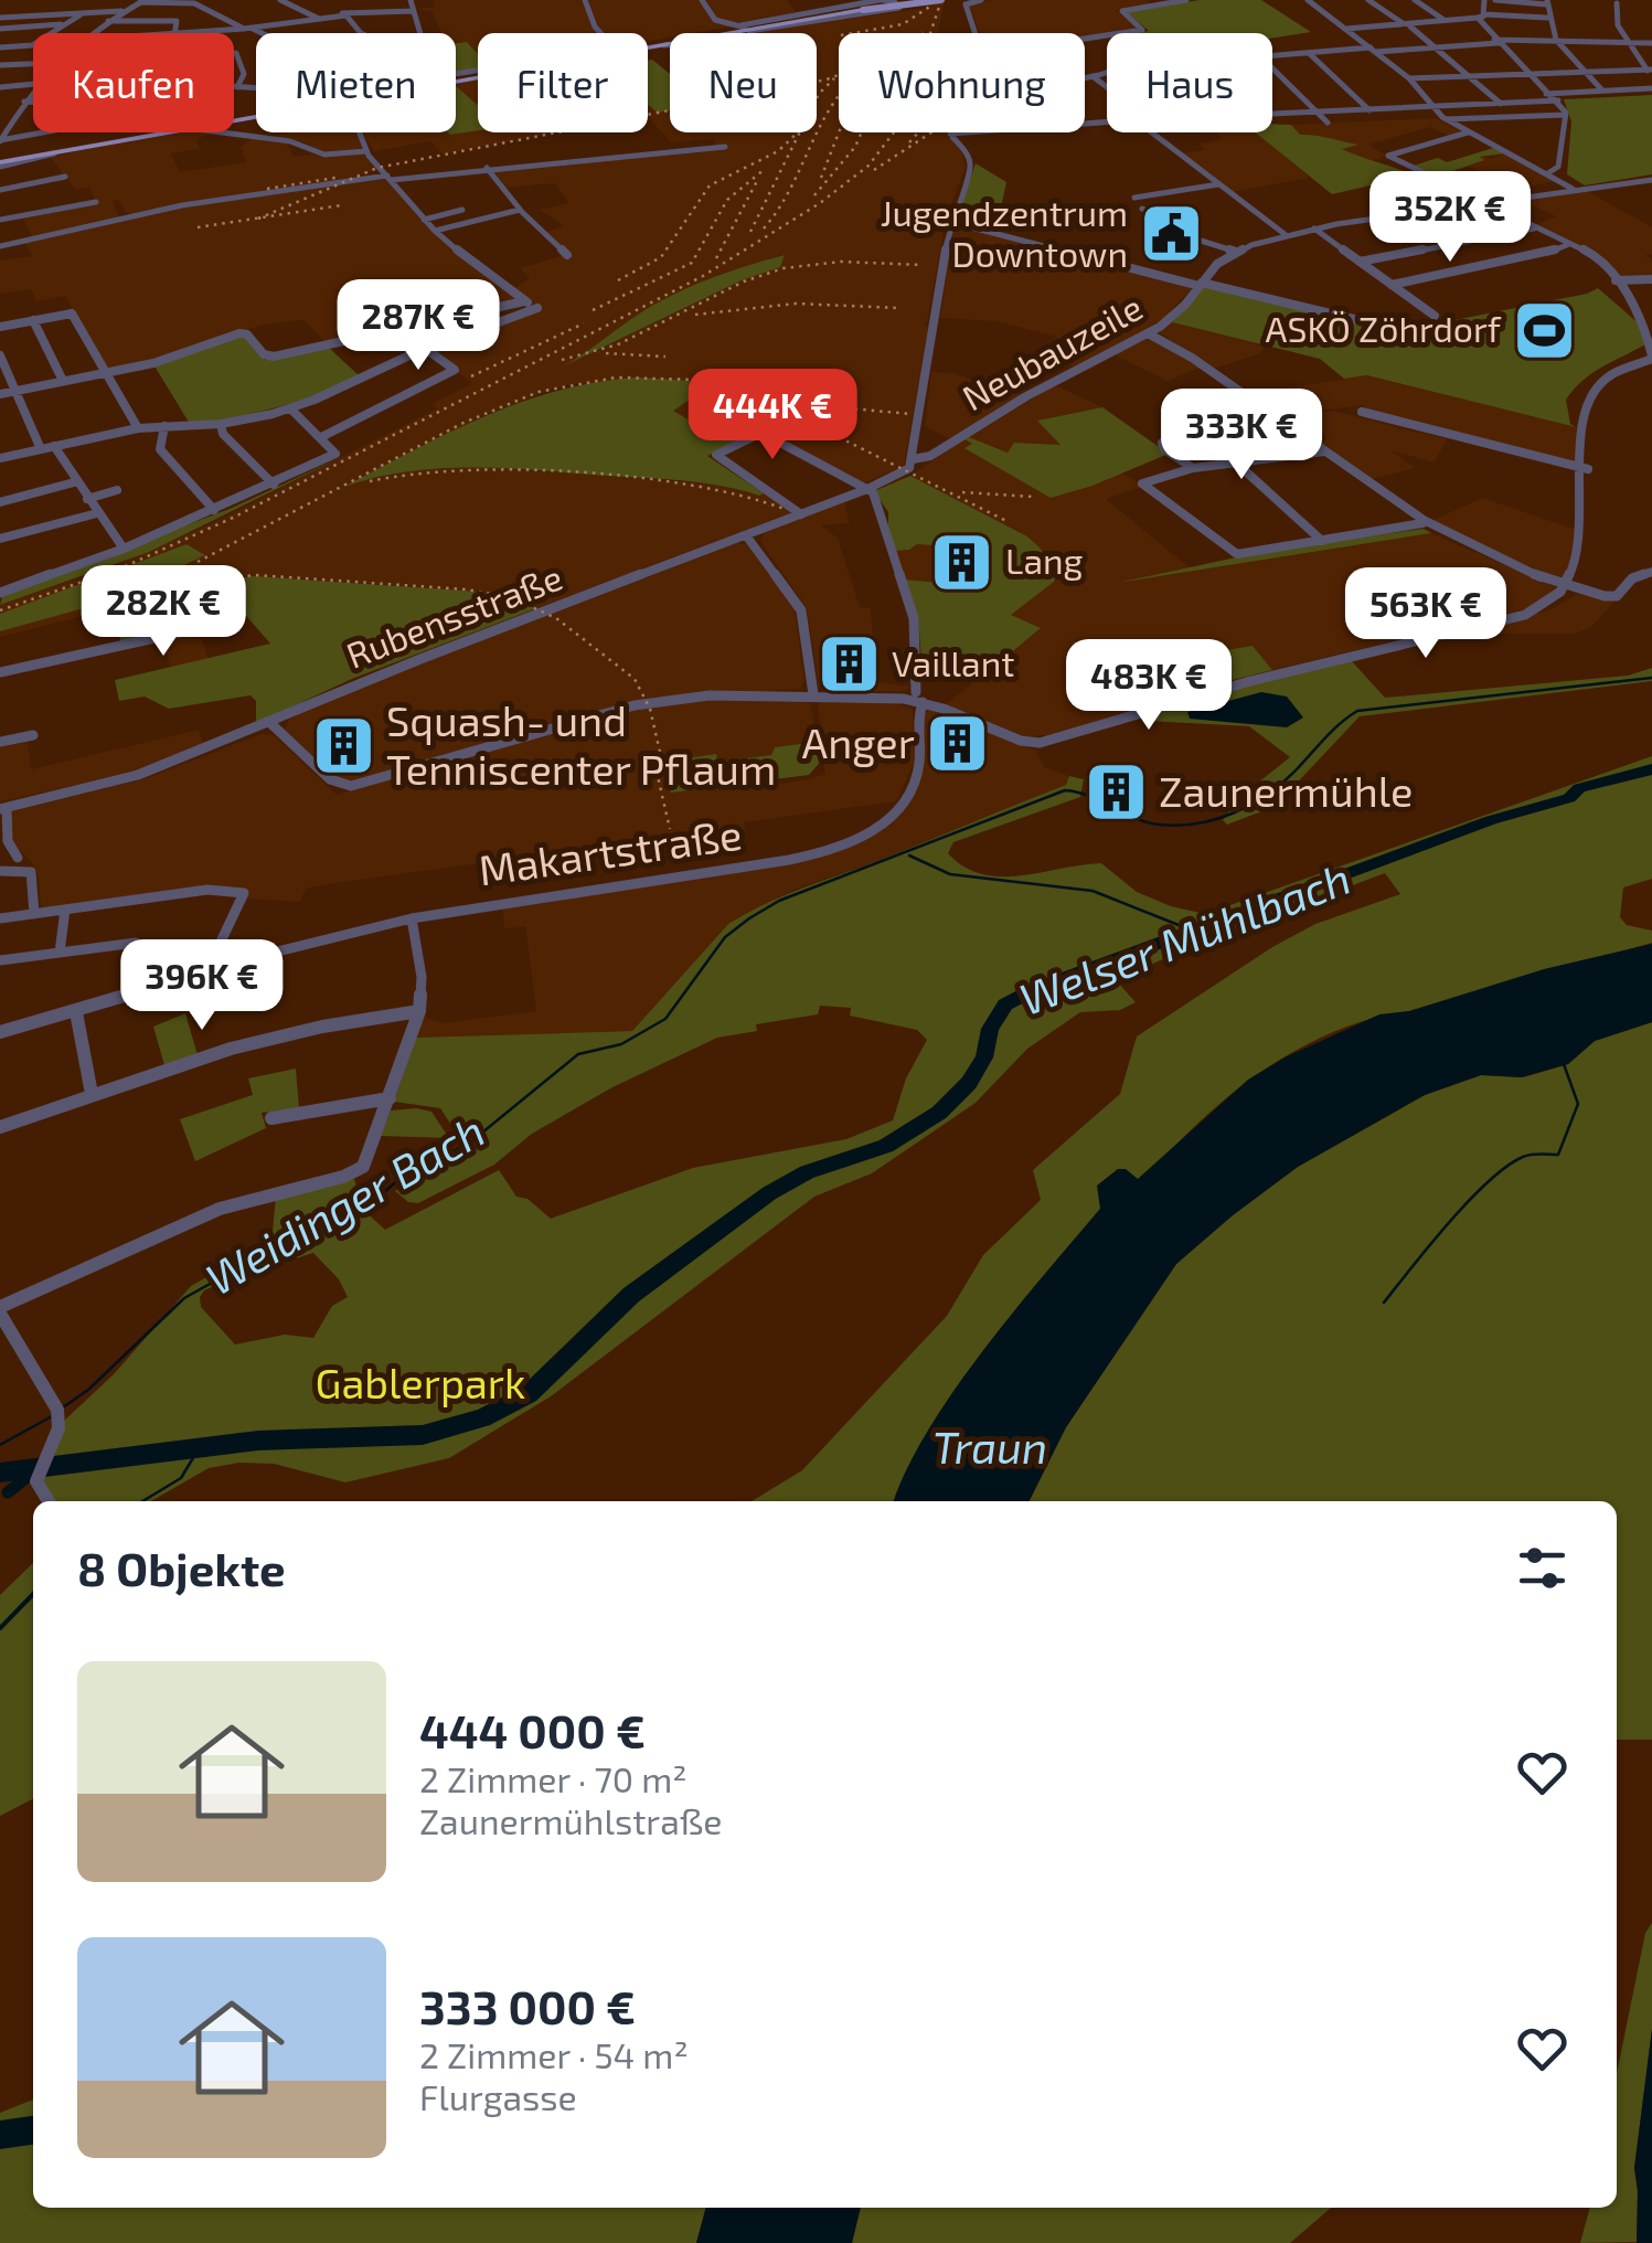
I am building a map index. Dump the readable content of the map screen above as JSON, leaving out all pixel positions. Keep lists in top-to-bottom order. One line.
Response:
{"streets":{"street":["Neubauzeile","Rubensstraße","Makartstraße"]},"crossings":[["Neubauzeile","Rubensstraße"],["Rubensstraße","Makartstraße"]],"water":["Welser Mühlbach","Weidinger Bach","Traun"],"parks":["Gablerpark"],"places":{"public building":["Jugendzentrum Downtown"],"sports":["ASKÖ Zöhrdorf"],"building":["Lang","Vaillant","Anger","Squash- und Tenniscenter Pflaum","Zaunermühle"]},"page":{"chip":["Kaufen","Mieten","Filter","Neu","Wohnung","Haus"],"price":["352K €","287K €","444K €","333K €","282K €","563K €","483K €","396K €"],"heading":"8 Objekte","list":[{"name":"444 000 €","note":"2 Zimmer · 70 m² · Zaunermühlstraße"},{"name":"333 000 €","note":"2 Zimmer · 54 m² · Flurgasse"}]}}
